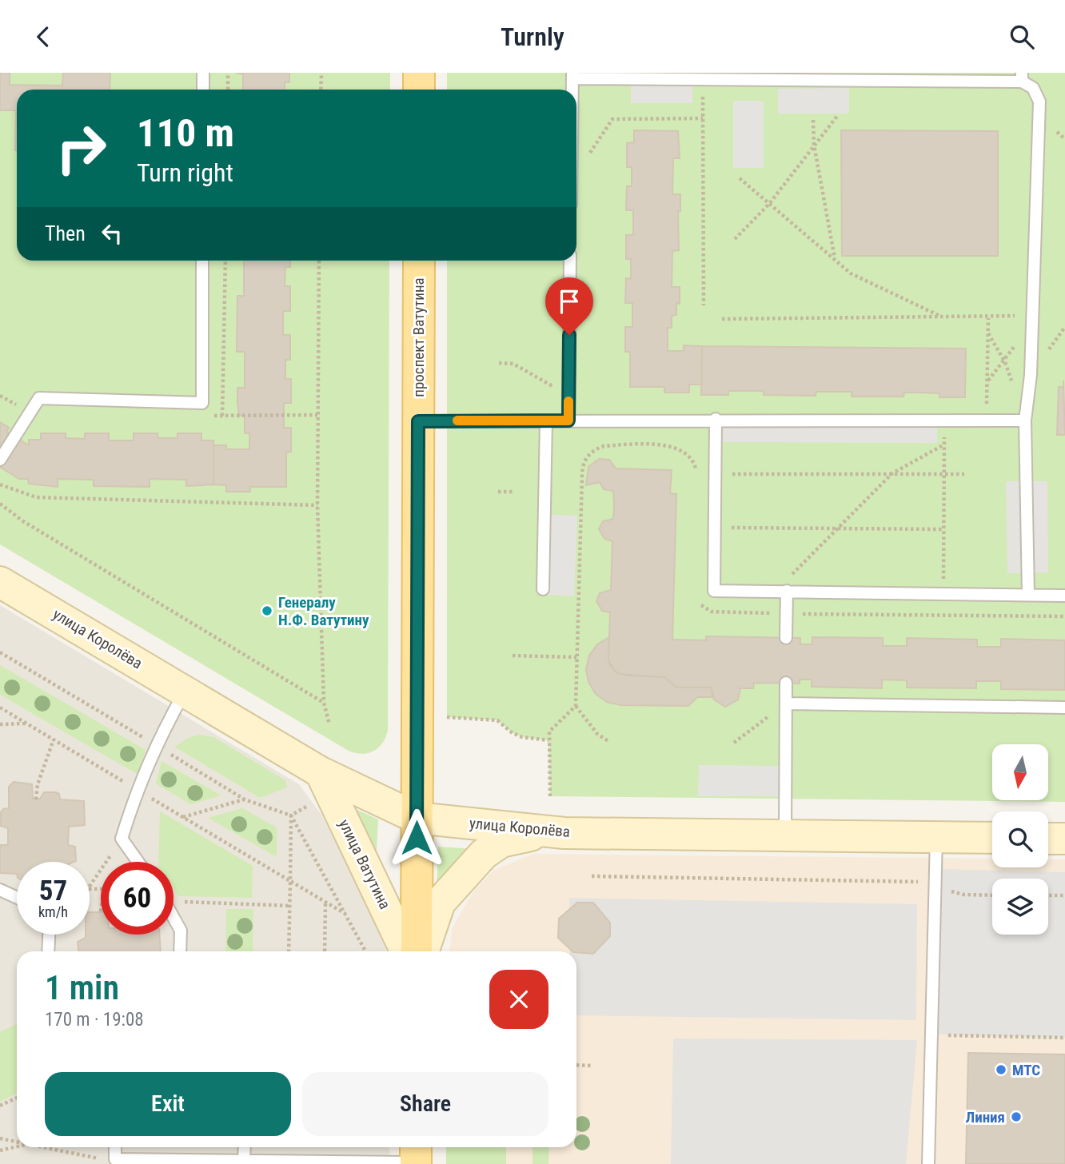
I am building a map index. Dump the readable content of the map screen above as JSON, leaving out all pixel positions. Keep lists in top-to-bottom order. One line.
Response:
{"streets":{"main road":["проспект Ватутина"],"street":["улица Королёва","улица Ватутина"]},"crossings":[["проспект Ватутина","улица Королёва"],["улица Королёва","улица Ватутина"]],"places":["Генералу Н.Ф. Ватутину","МТС","Линия"],"north":"bottom","page":{"header":"Turnly","turn":["110 m","Turn right"],"then":"Then","speed":"57 km/h","limit":"60","heading":["1 min","170 m · 19:08"],"buttons":["Exit","Share"]}}
